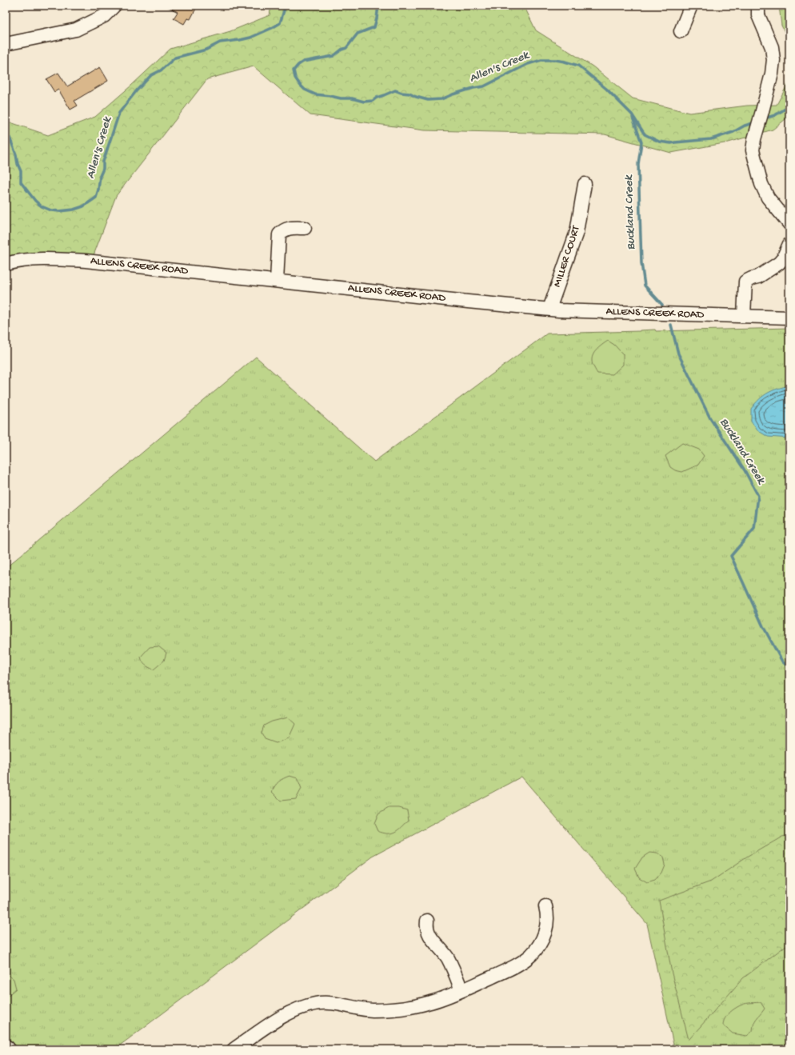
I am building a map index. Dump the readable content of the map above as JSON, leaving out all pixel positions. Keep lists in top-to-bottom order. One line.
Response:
{"streets":{"street":["MILLER COURT","ALLENS CREEK ROAD"]},"crossings":[["MILLER COURT","ALLENS CREEK ROAD"]],"water":["Allen's Creek","Buckland Creek"]}
